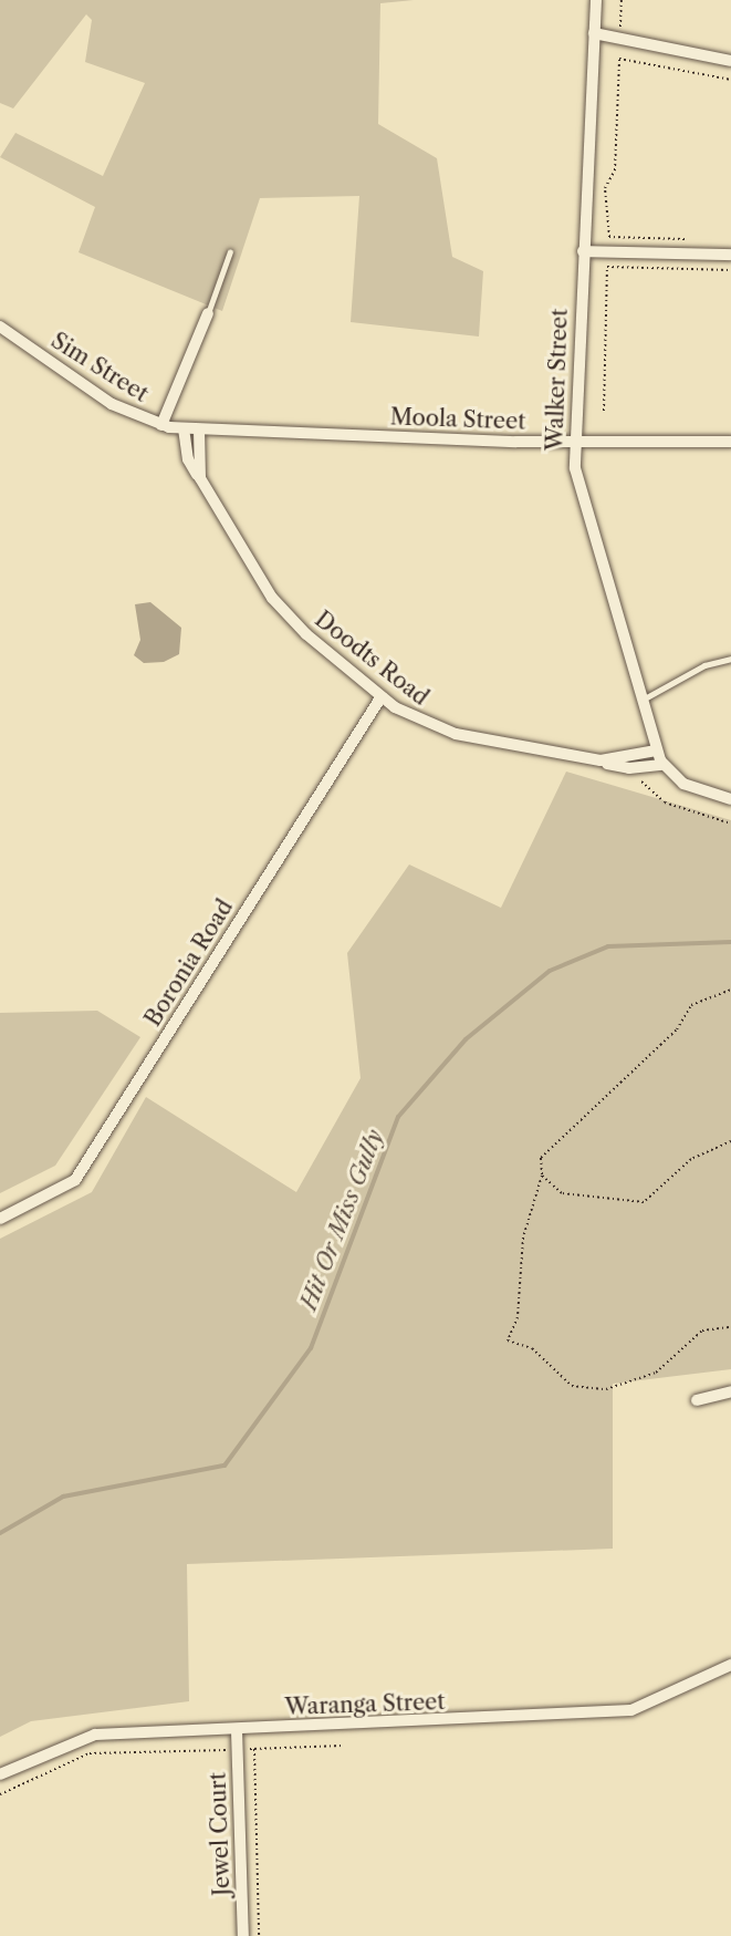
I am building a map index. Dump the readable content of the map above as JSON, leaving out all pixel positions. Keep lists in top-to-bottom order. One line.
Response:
{"streets":{"street":["Sim Street","Walker Street","Moola Street","Doodts Road","Boronia Road","Waranga Street","Jewel Court"]},"crossings":[["Sim Street","Moola Street"],["Sim Street","Doodts Road"],["Walker Street","Moola Street"],["Walker Street","Doodts Road"],["Moola Street","Doodts Road"],["Doodts Road","Boronia Road"],["Waranga Street","Jewel Court"]],"water":["Hit Or Miss Gully"]}
